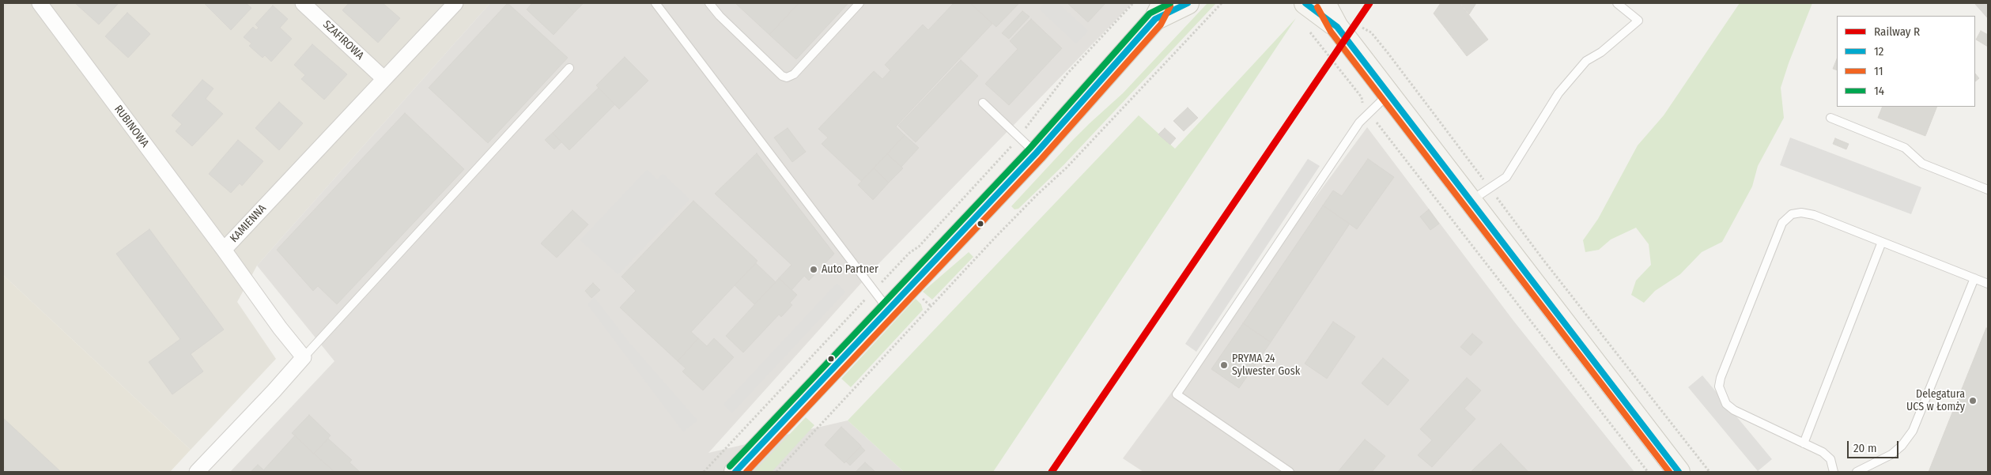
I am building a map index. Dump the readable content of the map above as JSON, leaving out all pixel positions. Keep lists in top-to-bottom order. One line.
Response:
{"streets":{"street":["SZAFIROWA","RUBINOWA","KAMIENNA"]},"crossings":[["SZAFIROWA","KAMIENNA"],["RUBINOWA","KAMIENNA"]],"places":["Auto Partner","PRYMA 24 Sylwester Gosk","Delegatura UCS w Łomży"],"lines":["rail line R","transit line 12","transit line 14","transit line 11"],"legend":["Railway R","12","11","14"],"scale_bar":"20 m"}
